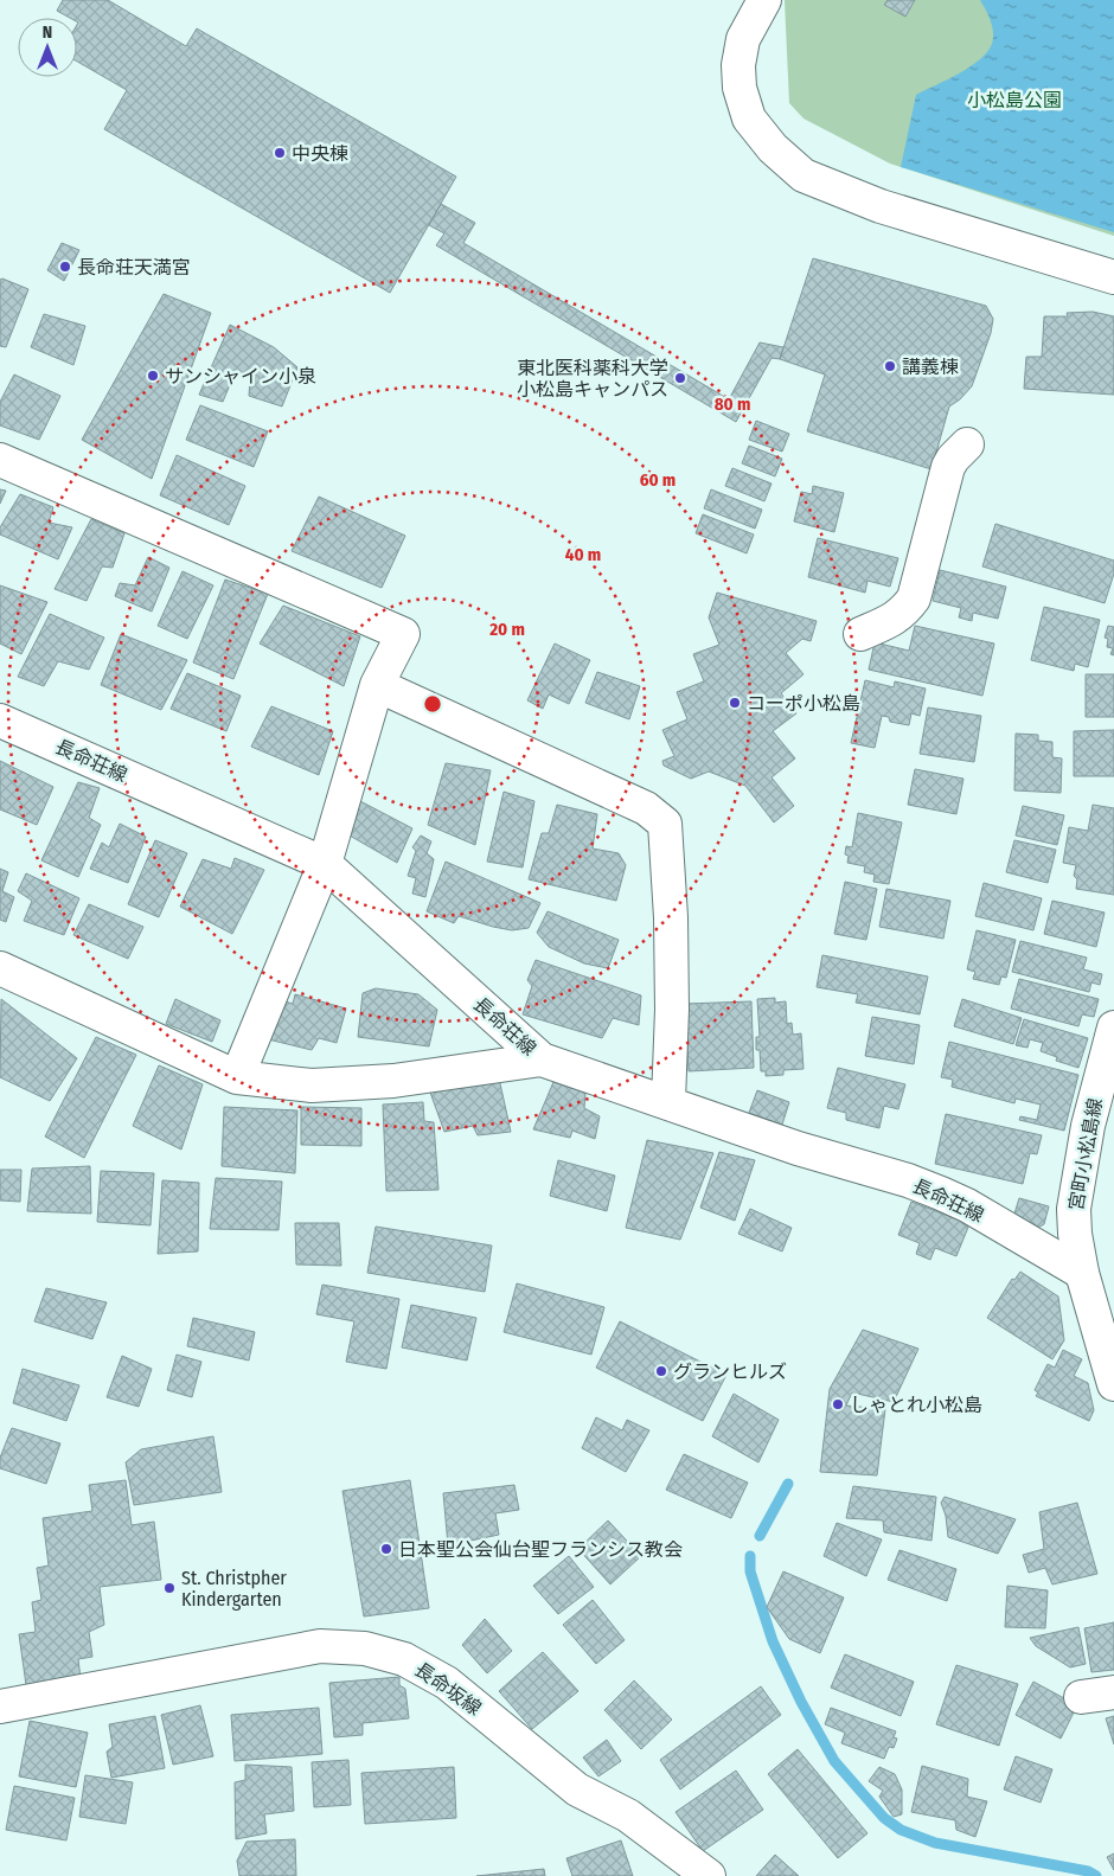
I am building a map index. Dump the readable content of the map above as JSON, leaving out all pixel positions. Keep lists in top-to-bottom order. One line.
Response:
{"streets":{"street":["長命荘線","宮町小松島線","長命坂線"]},"crossings":[["長命荘線","宮町小松島線"]],"parks":["小松島公園"],"places":["中央棟","長命荘天満宮","講義棟","サンシャイン小泉","東北医科薬科大学 小松島キャンパス","コーポ小松島","グランヒルズ","しゃとれ小松島","日本聖公会仙台聖フランシス教会","St. Christpher Kindergarten"],"north":"top","rings":["80 m","60 m","40 m","20 m"]}
